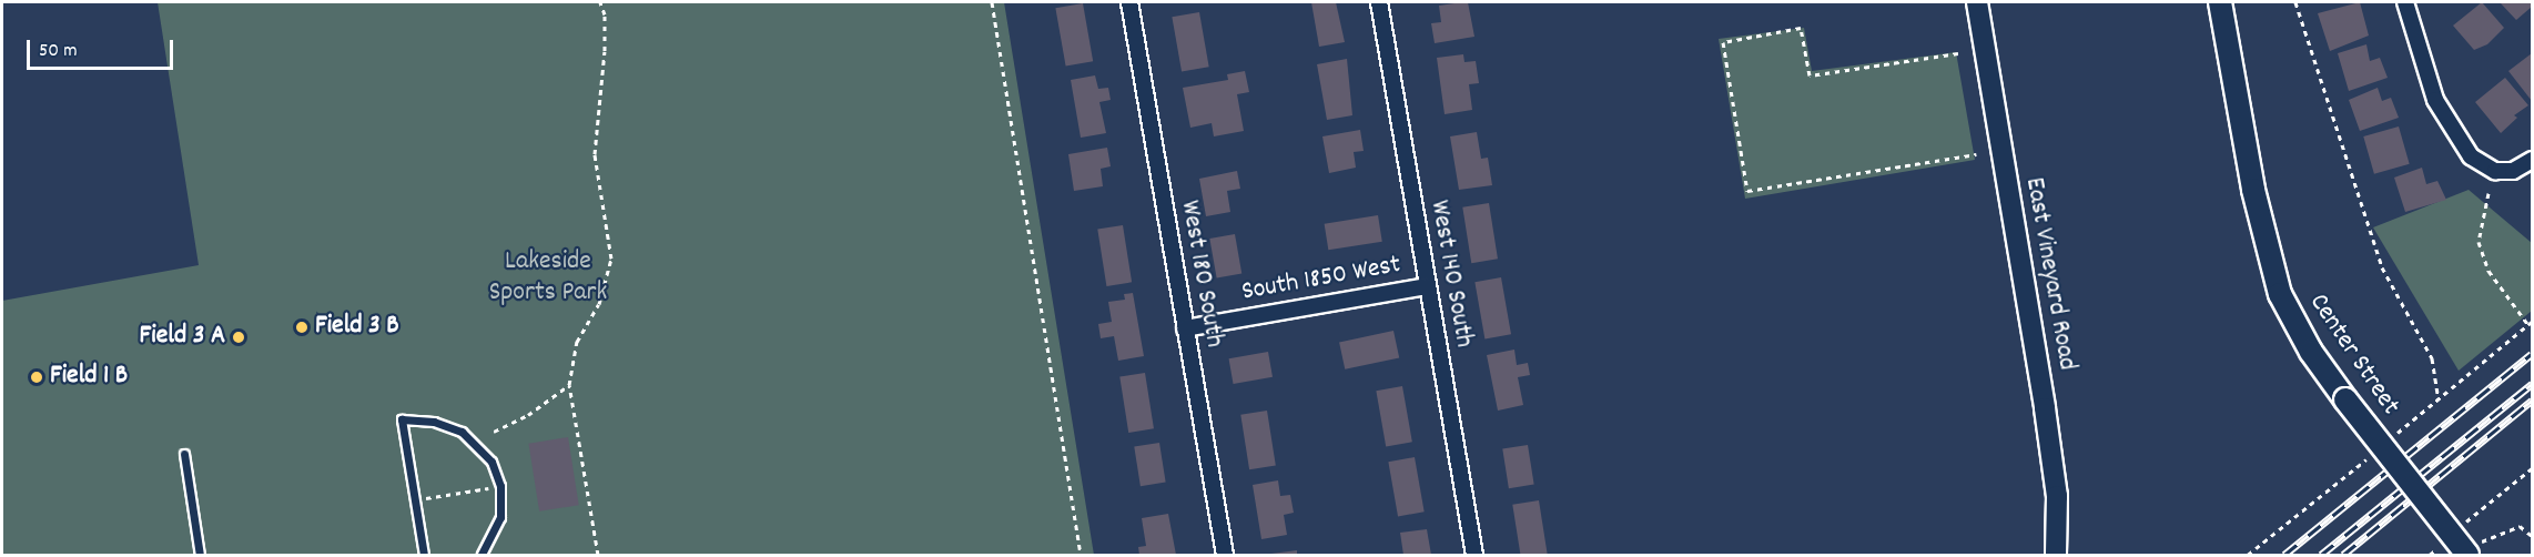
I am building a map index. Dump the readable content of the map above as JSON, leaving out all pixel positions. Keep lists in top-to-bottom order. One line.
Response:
{"streets":{"main road":["Center Street"],"street":["West 180 South","West 140 South","East Vineyard Road","South 1850 West"]},"crossings":[["West 180 South","South 1850 West"],["West 140 South","South 1850 West"]],"parks":["Lakeside Sports Park"],"places":["Field 3 B","Field 3 A","Field 1 B"],"scale_bar":"50 m"}
